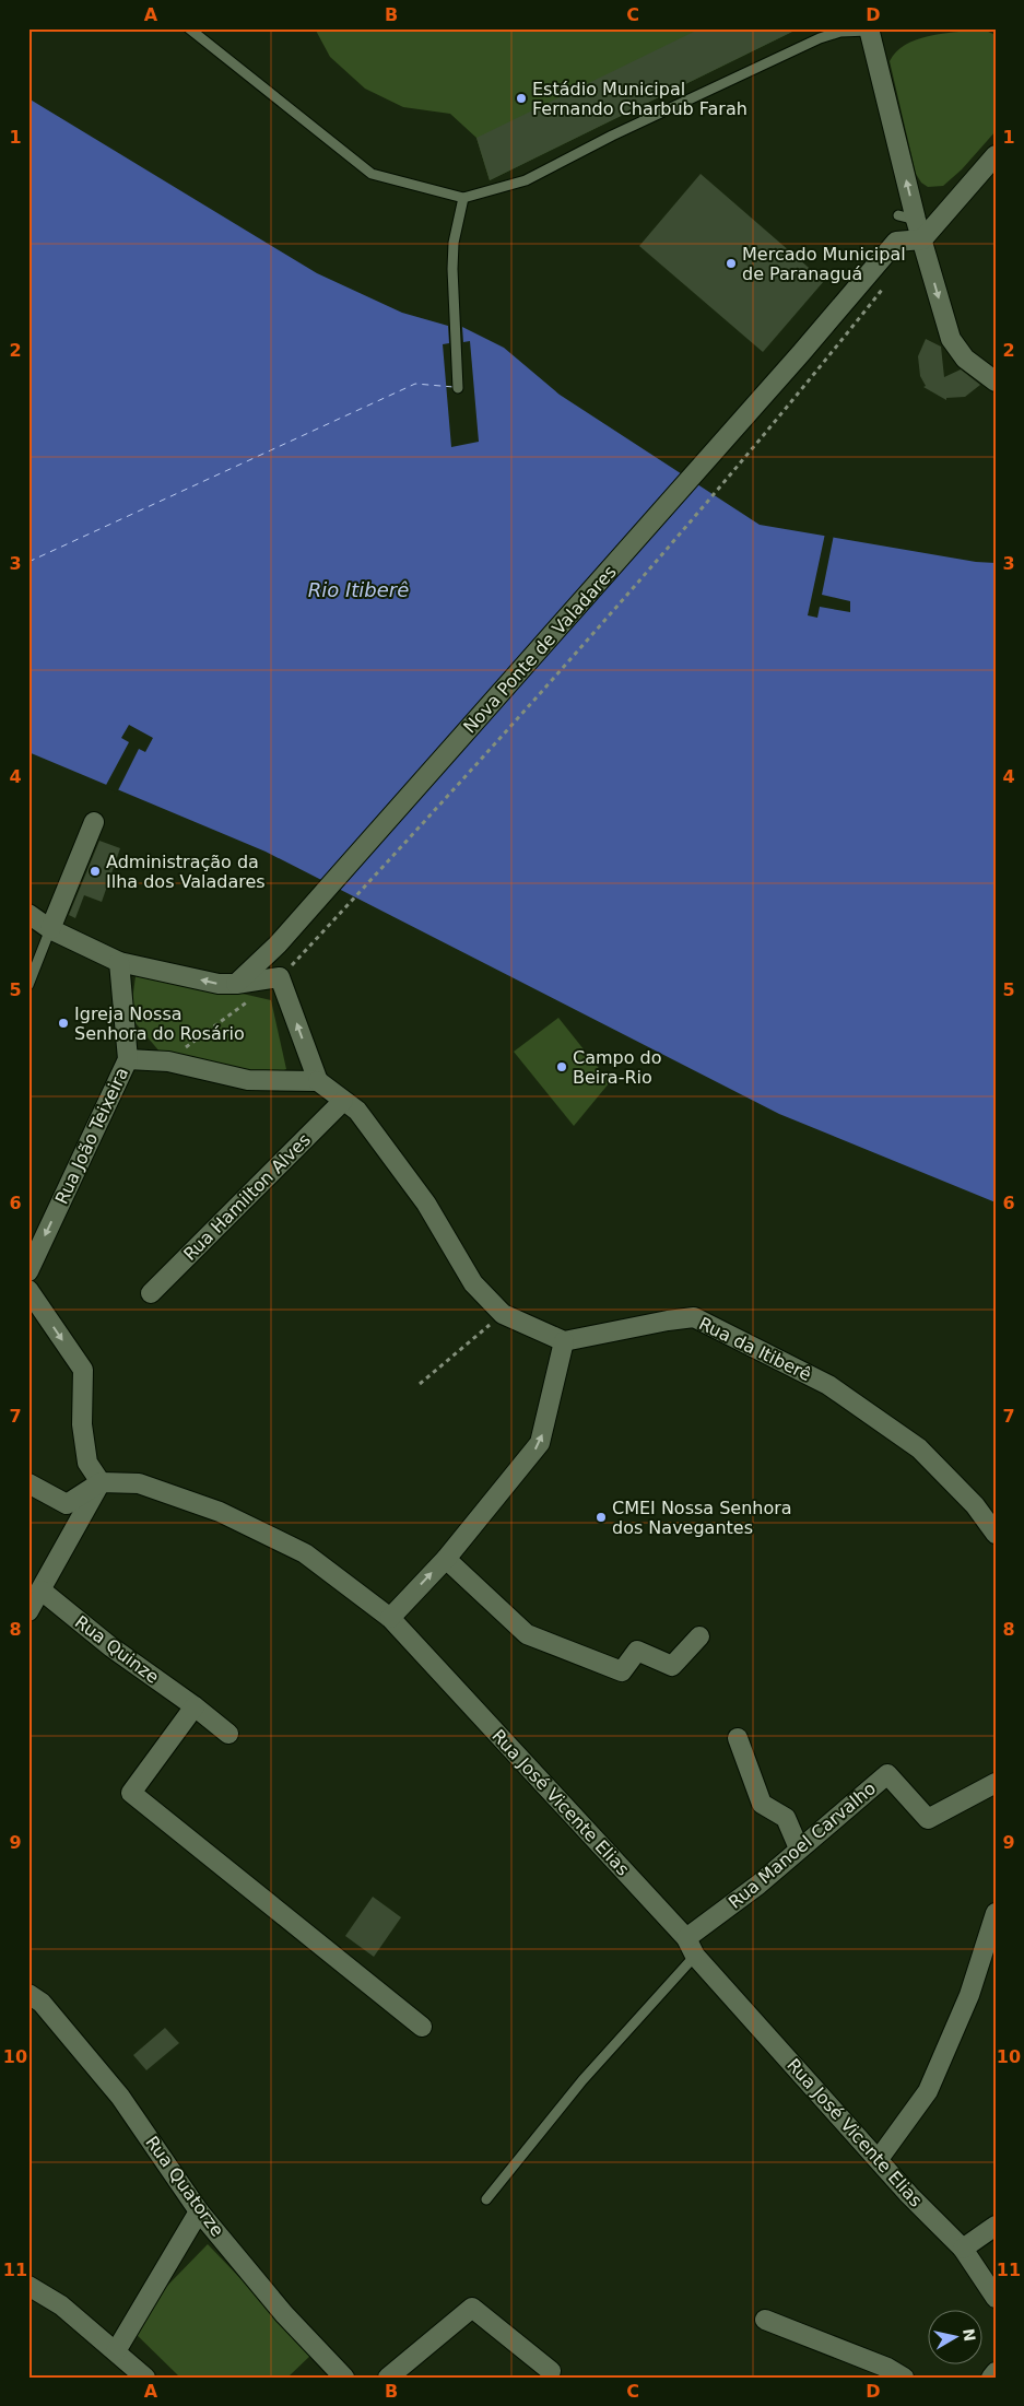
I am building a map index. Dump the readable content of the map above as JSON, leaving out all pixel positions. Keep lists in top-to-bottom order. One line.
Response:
{"streets":{"street":["Nova Ponte de Valadares","Rua João Teixeira","Rua Hamilton Alves","Rua da Itiberê","Rua Quinze","Rua José Vicente Elias","Rua Manoel Carvalho","Rua Quatorze"]},"crossings":[["Rua José Vicente Elias","Rua Manoel Carvalho"]],"one_way":["Rua João Teixeira"],"water":["Rio Itiberê"],"places":["Estádio Municipal Fernando Charbub Farah","Mercado Municipal de Paranaguá","Administração da Ilha dos Valadares","Igreja Nossa Senhora do Rosário","Campo do Beira-Rio","CMEI Nossa Senhora dos Navegantes"],"north":"right","grid":{"columns":["A","B","C","D"],"rows":["1","2","3","4","5","6","7","8","9","10","11"]}}
